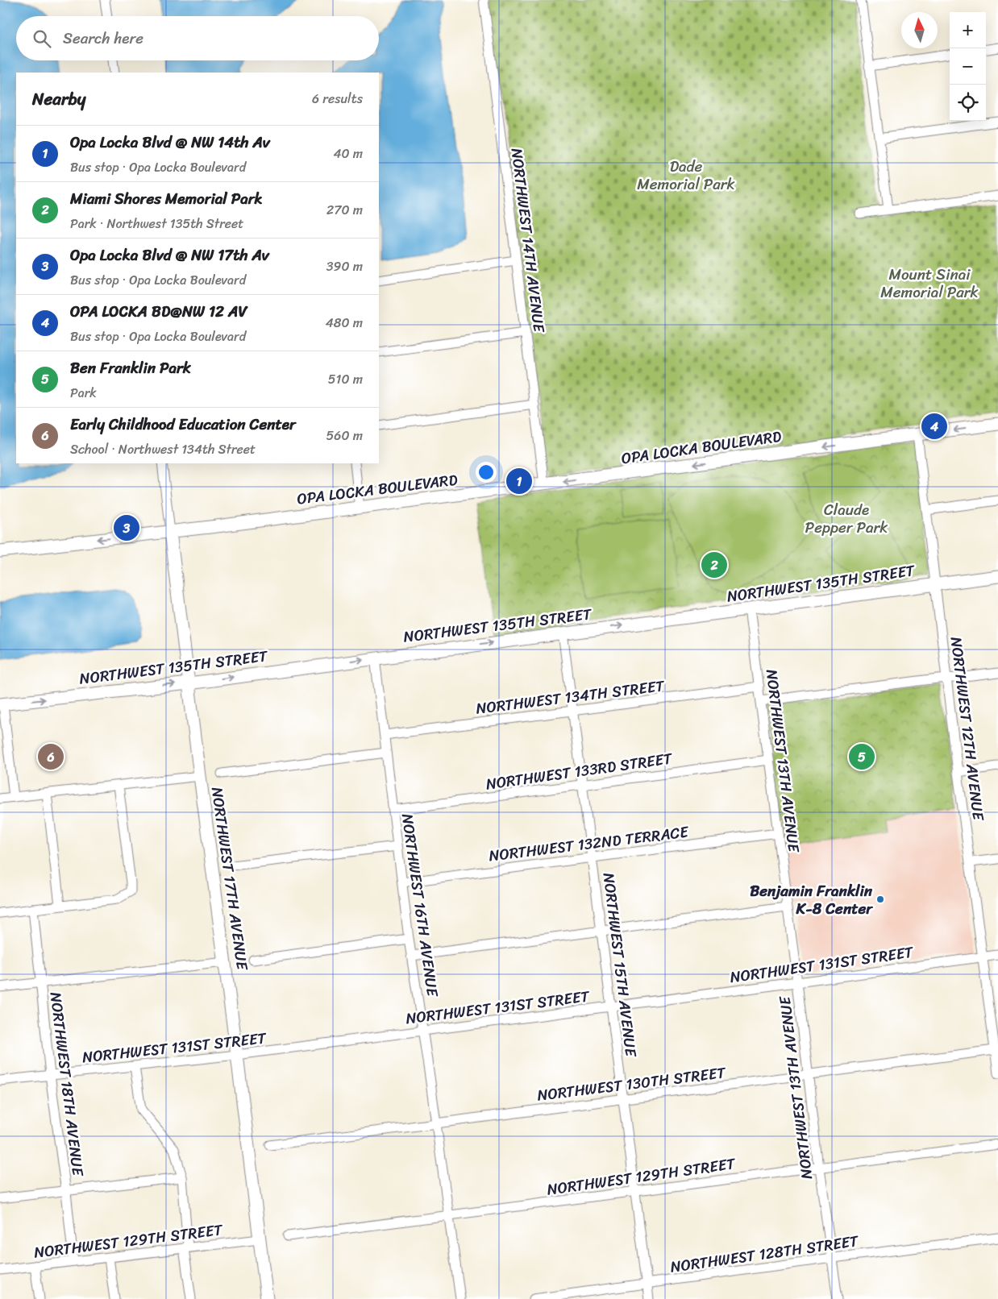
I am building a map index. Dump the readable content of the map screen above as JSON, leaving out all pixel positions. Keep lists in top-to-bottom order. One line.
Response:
{"streets":{"main road":["OPA LOCKA BOULEVARD","NORTHWEST 135TH STREET","NORTHWEST 17TH AVENUE"],"street":["NORTHWEST 14TH AVENUE","NORTHWEST 134TH STREET","NORTHWEST 12TH AVENUE","NORTHWEST 13TH AVENUE","NORTHWEST 133RD STREET","NORTHWEST 132ND TERRACE","NORTHWEST 16TH AVENUE","NORTHWEST 15TH AVENUE","NORTHWEST 131ST STREET","NORTHWEST 18TH AVENUE","NORTHWEST 130TH STREET","NORTHWEST 129TH STREET","NORTHWEST 128TH STREET"]},"crossings":[["NORTHWEST 14TH AVENUE","OPA LOCKA BOULEVARD"],["OPA LOCKA BOULEVARD","NORTHWEST 12TH AVENUE"],["OPA LOCKA BOULEVARD","NORTHWEST 17TH AVENUE"],["NORTHWEST 135TH STREET","NORTHWEST 12TH AVENUE"],["NORTHWEST 135TH STREET","NORTHWEST 13TH AVENUE"],["NORTHWEST 135TH STREET","NORTHWEST 17TH AVENUE"],["NORTHWEST 135TH STREET","NORTHWEST 16TH AVENUE"],["NORTHWEST 135TH STREET","NORTHWEST 15TH AVENUE"],["NORTHWEST 134TH STREET","NORTHWEST 13TH AVENUE"],["NORTHWEST 134TH STREET","NORTHWEST 16TH AVENUE"],["NORTHWEST 134TH STREET","NORTHWEST 15TH AVENUE"],["NORTHWEST 12TH AVENUE","NORTHWEST 131ST STREET"],["NORTHWEST 12TH AVENUE","NORTHWEST 130TH STREET"],["NORTHWEST 13TH AVENUE","NORTHWEST 133RD STREET"],["NORTHWEST 13TH AVENUE","NORTHWEST 132ND TERRACE"],["NORTHWEST 13TH AVENUE","NORTHWEST 131ST STREET"],["NORTHWEST 13TH AVENUE","NORTHWEST 130TH STREET"],["NORTHWEST 13TH AVENUE","NORTHWEST 129TH STREET"],["NORTHWEST 13TH AVENUE","NORTHWEST 128TH STREET"],["NORTHWEST 133RD STREET","NORTHWEST 16TH AVENUE"],["NORTHWEST 133RD STREET","NORTHWEST 15TH AVENUE"],["NORTHWEST 132ND TERRACE","NORTHWEST 16TH AVENUE"],["NORTHWEST 132ND TERRACE","NORTHWEST 15TH AVENUE"],["NORTHWEST 17TH AVENUE","NORTHWEST 131ST STREET"],["NORTHWEST 17TH AVENUE","NORTHWEST 129TH STREET"],["NORTHWEST 16TH AVENUE","NORTHWEST 131ST STREET"],["NORTHWEST 16TH AVENUE","NORTHWEST 130TH STREET"],["NORTHWEST 16TH AVENUE","NORTHWEST 129TH STREET"],["NORTHWEST 15TH AVENUE","NORTHWEST 131ST STREET"],["NORTHWEST 15TH AVENUE","NORTHWEST 130TH STREET"],["NORTHWEST 15TH AVENUE","NORTHWEST 129TH STREET"],["NORTHWEST 15TH AVENUE","NORTHWEST 128TH STREET"],["NORTHWEST 131ST STREET","NORTHWEST 18TH AVENUE"],["NORTHWEST 18TH AVENUE","NORTHWEST 129TH STREET"]],"one_way":["OPA LOCKA BOULEVARD","NORTHWEST 135TH STREET"],"parks":["Dade Memorial Park","Mount Sinai Memorial Park","Claude Pepper Park"],"places":["Benjamin Franklin K-8 Center"],"north":"top","page":{"map_buttons":["+","−"],"search":"Search here","heading":["Nearby","6 results"],"list":[{"mark":"1","name":"Opa Locka Blvd @ NW 14th Av","note":"Bus stop · Opa Locka Boulevard","value":"40 m"},{"mark":"2","name":"Miami Shores Memorial Park","note":"Park · Northwest 135th Street","value":"270 m"},{"mark":"3","name":"Opa Locka Blvd @ NW 17th Av","note":"Bus stop · Opa Locka Boulevard","value":"390 m"},{"mark":"4","name":"OPA LOCKA BD@NW 12 AV","note":"Bus stop · Opa Locka Boulevard","value":"480 m"},{"mark":"5","name":"Ben Franklin Park","note":"Park","value":"510 m"},{"mark":"6","name":"Early Childhood Education Center","note":"School · Northwest 134th Street","value":"560 m"}],"pins":["4","1","3","2","5","6"]}}
